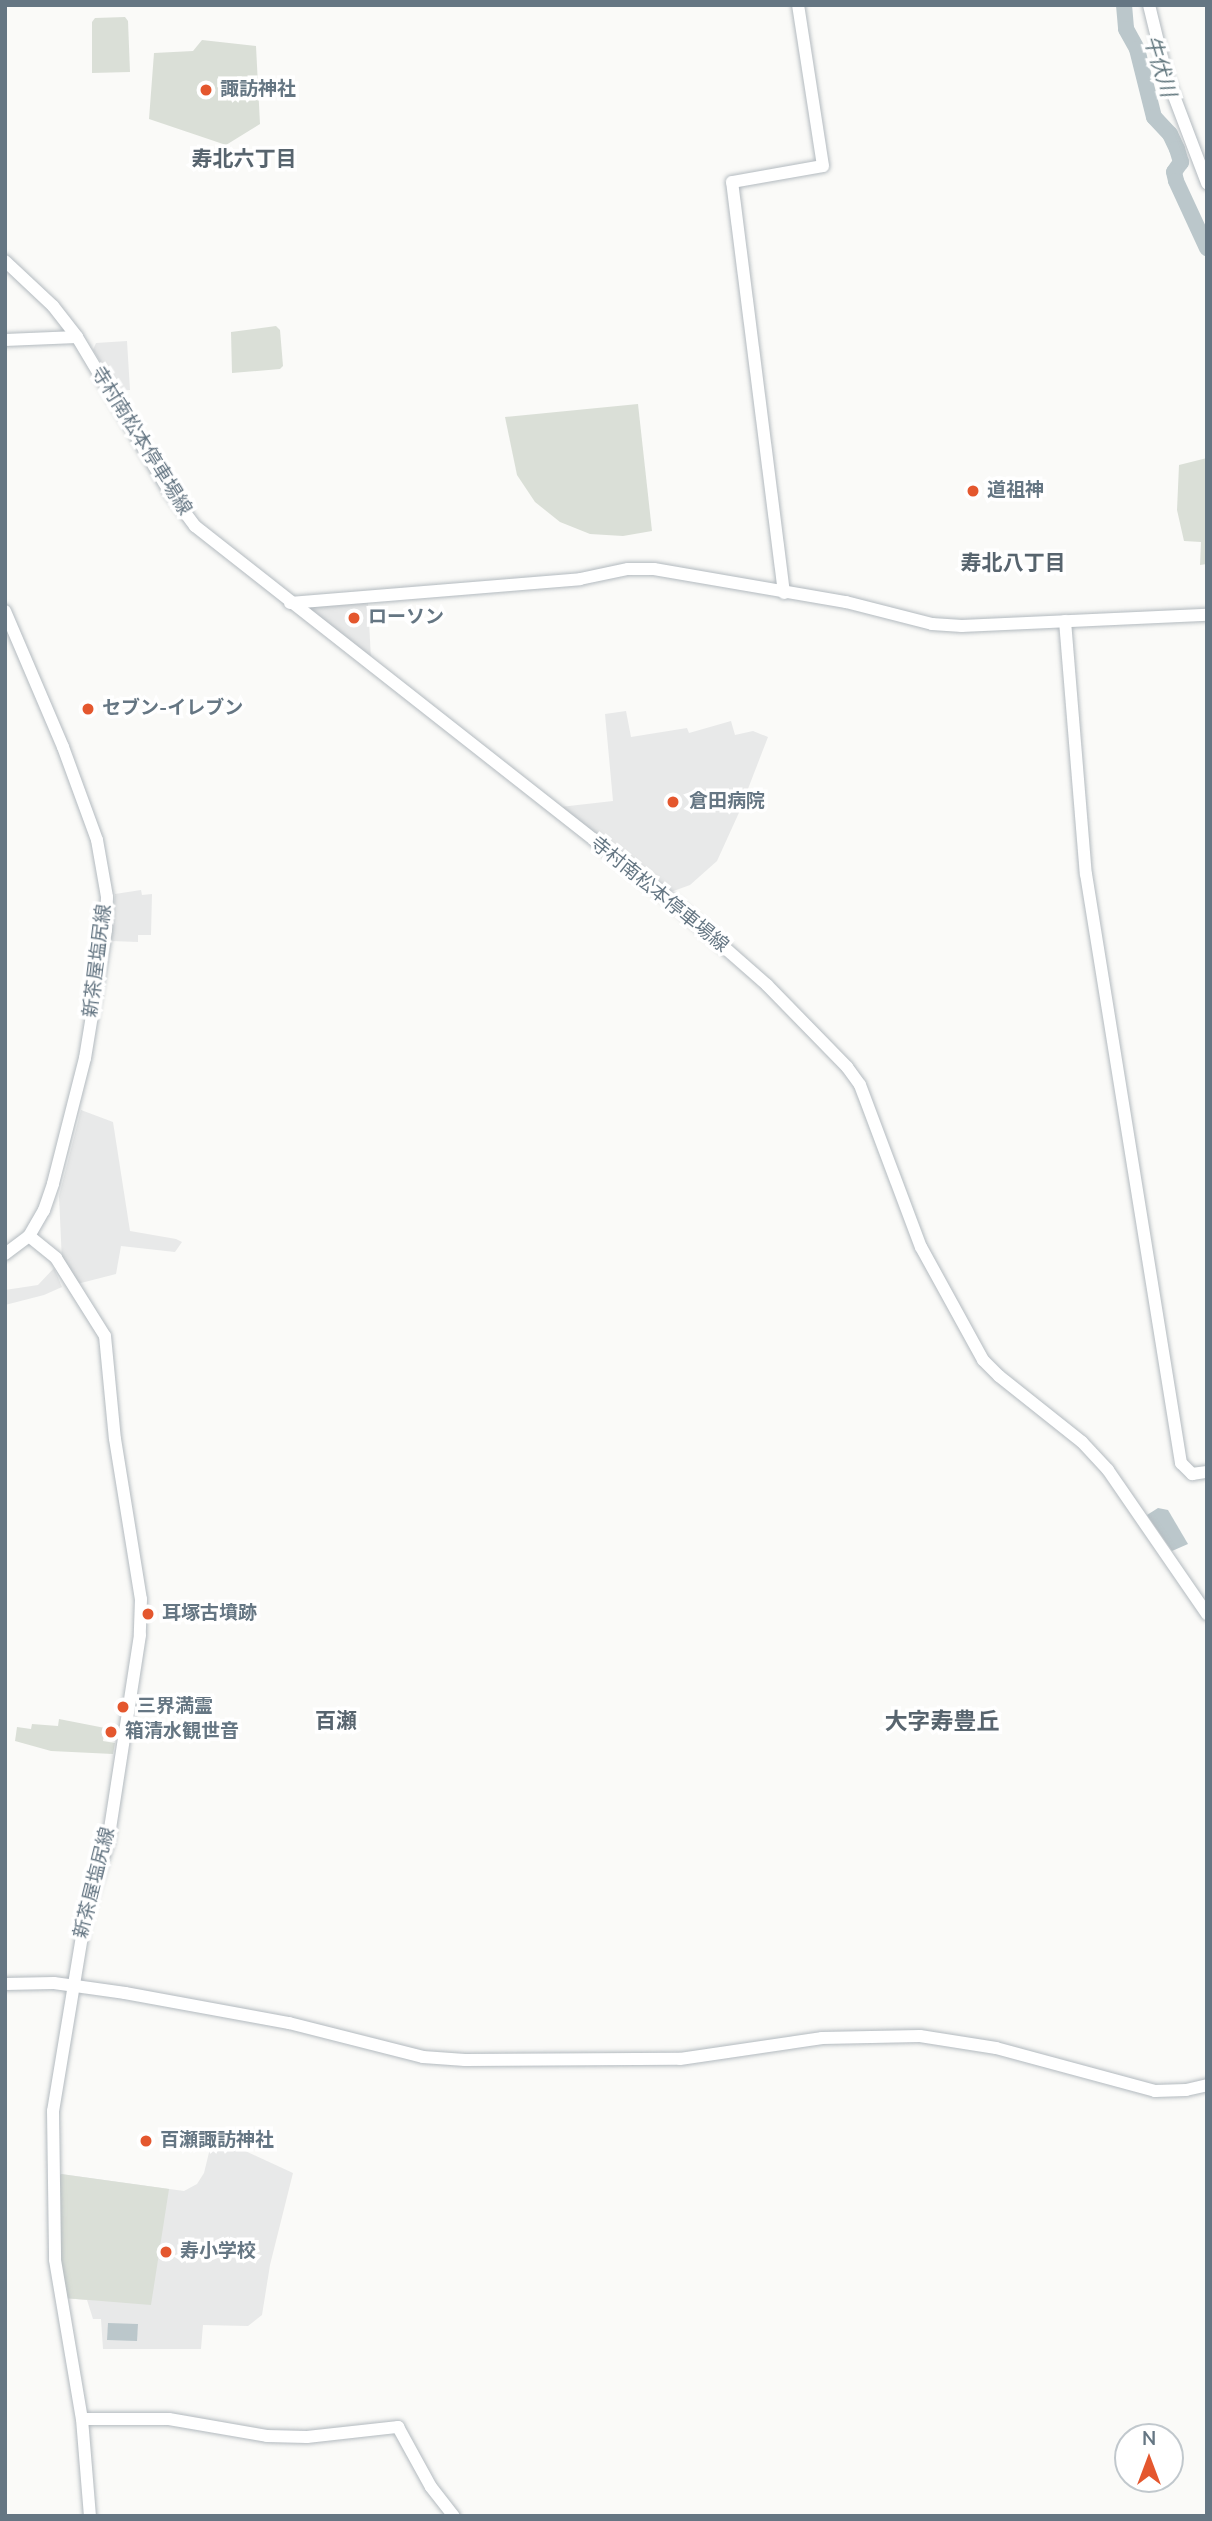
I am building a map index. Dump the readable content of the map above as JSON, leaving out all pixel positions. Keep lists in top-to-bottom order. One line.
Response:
{"streets":{"street":["寺村南松本停車場線","新茶屋塩尻線"]},"districts":["寿北六丁目","寿北八丁目","百瀬","大字寿豊丘"],"water":["牛伏川"],"places":["諏訪神社","道祖神","ローソン","セブン-イレブン","倉田病院","耳塚古墳跡","三界満霊","箱清水観世音","百瀬諏訪神社","寿小学校"],"north":"top"}
